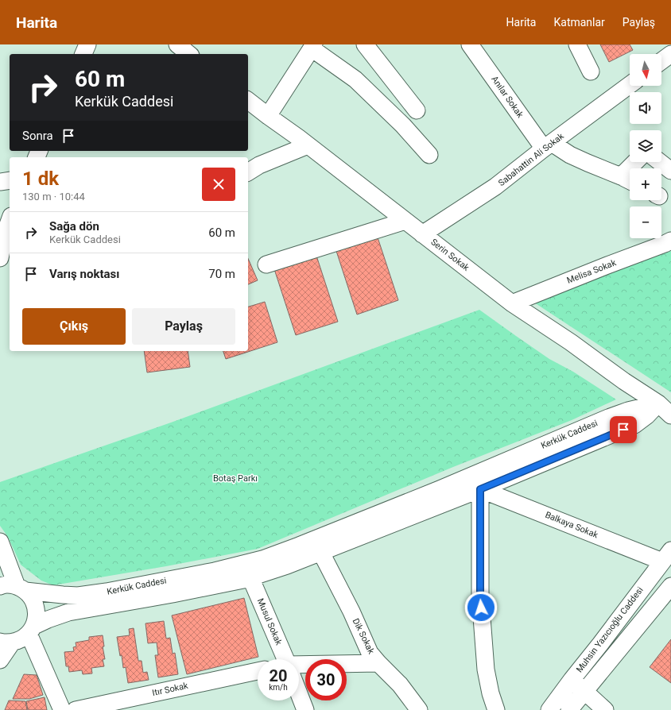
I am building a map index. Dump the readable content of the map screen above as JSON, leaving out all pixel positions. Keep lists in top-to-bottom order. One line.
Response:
{"streets":{"street":["Anılar Sokak","Sabahattin Ali Sokak","Serin Sokak","Melisa Sokak","Kerkük Caddesi","Balkaya Sokak","Musul Sokak","Muhsin Yazıcıoğlu Caddesi","Dik Sokak","Itır Sokak"]},"crossings":[["Anılar Sokak","Sabahattin Ali Sokak"],["Sabahattin Ali Sokak","Serin Sokak"],["Serin Sokak","Melisa Sokak"],["Serin Sokak","Kerkük Caddesi"],["Kerkük Caddesi","Balkaya Sokak"],["Kerkük Caddesi","Musul Sokak"],["Kerkük Caddesi","Dik Sokak"],["Balkaya Sokak","Muhsin Yazıcıoğlu Caddesi"]],"parks":["Botaş Parkı"],"north":"bottom","page":{"header":"Harita","nav":["Harita","Katmanlar","Paylaş"],"map_buttons":["+","−"],"turn":["60 m","Kerkük Caddesi"],"then":"Sonra","heading":["1 dk","130 m · 10:44"],"list":[{"name":"Sağa dön","note":"Kerkük Caddesi","value":"60 m"},{"name":"Varış noktası","value":"70 m"}],"buttons":["Çıkış","Paylaş"],"speed":"20 km/h","limit":"30"}}
